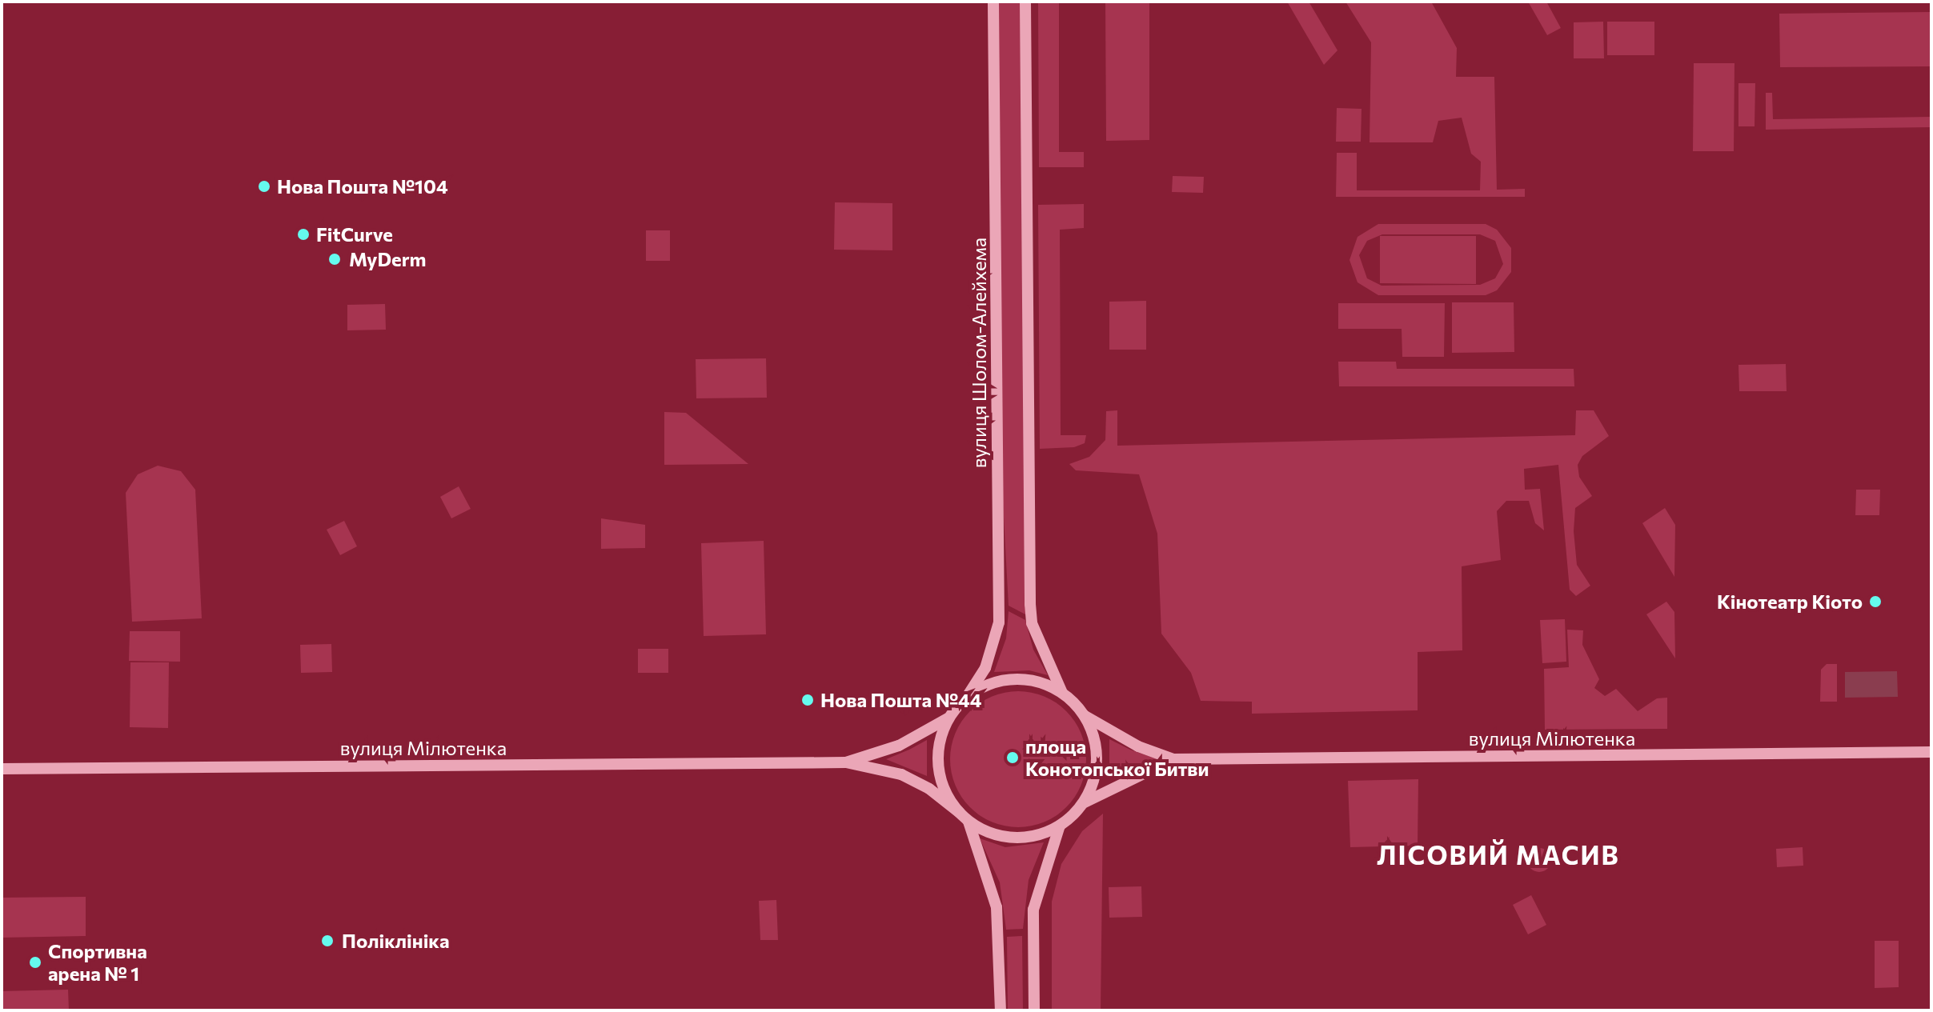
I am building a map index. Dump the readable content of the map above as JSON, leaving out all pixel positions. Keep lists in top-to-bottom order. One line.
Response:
{"streets":{"street":["вулиця Шолом-Алейхема","вулиця Мілютенка"]},"crossings":[["вулиця Шолом-Алейхема","вулиця Мілютенка"]],"districts":["ЛІСОВИЙ МАСИВ"],"places":["Нова Пошта №104","FitCurve","MyDerm","Кінотеатр Кіото","Нова Пошта №44","площа Конотопської Битви","Поліклініка","Спортивна арена № 1"]}
